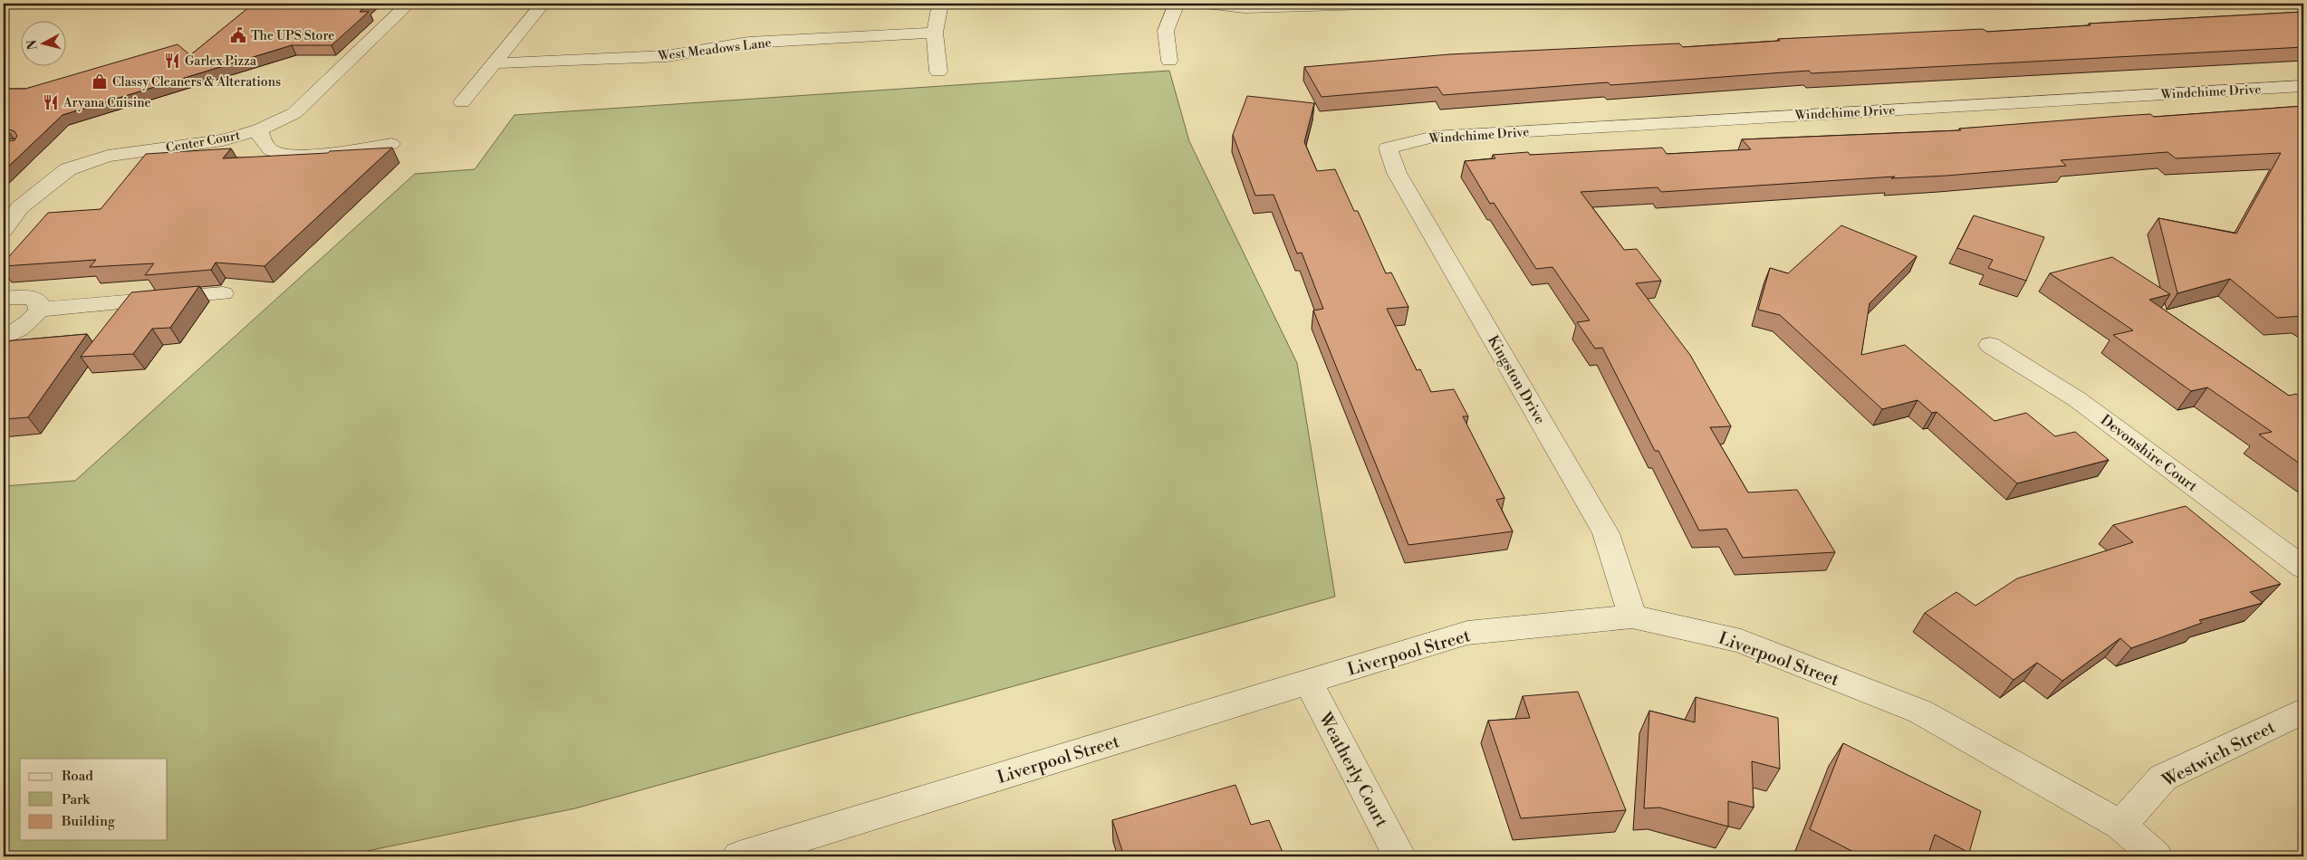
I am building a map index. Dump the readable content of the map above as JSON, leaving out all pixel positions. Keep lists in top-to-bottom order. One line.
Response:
{"streets":{"street":["West Meadows Lane","Windchime Drive","Center Court","Kingston Drive","Devonshire Court","Liverpool Street","Westwich Street","Weatherly Court"]},"crossings":[["Windchime Drive","Kingston Drive"],["Kingston Drive","Liverpool Street"],["Liverpool Street","Westwich Street"],["Liverpool Street","Weatherly Court"]],"places":{"public building":["The UPS Store"],"restaurant":["Garlex Pizza","Aryana Cuisine"],"shop":["Classy Cleaners & Alterations"]},"legend":["Road","Park","Building"],"north":"left"}
